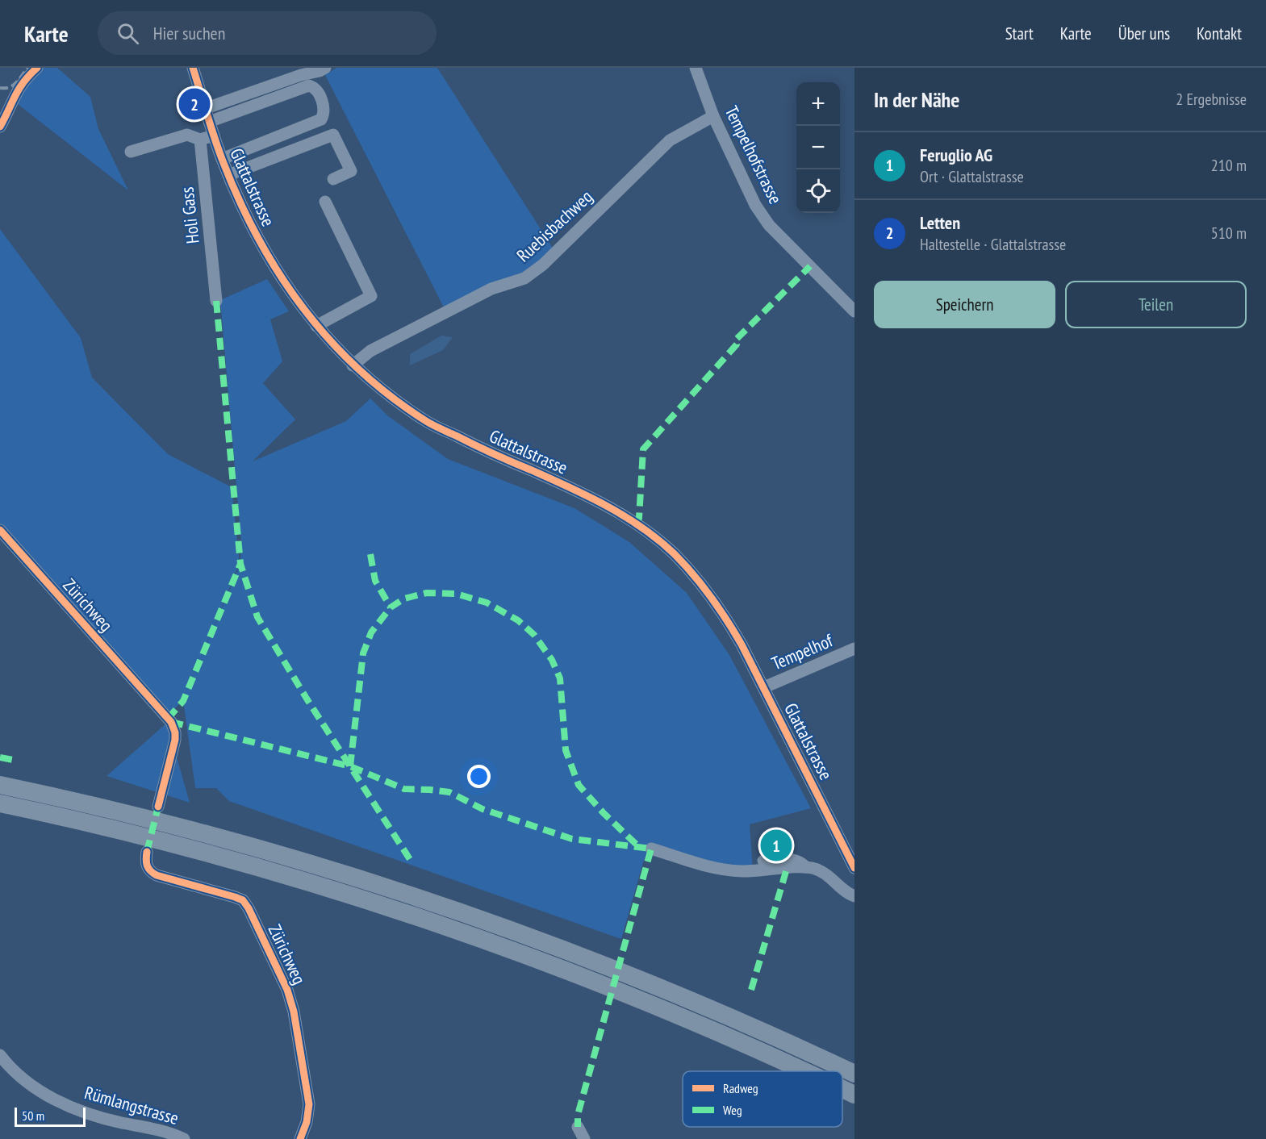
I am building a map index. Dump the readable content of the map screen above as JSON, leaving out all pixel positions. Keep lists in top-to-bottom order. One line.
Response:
{"streets":{"street":["Tempelhofstrasse","Glattalstrasse","Holi Gass","Ruebisbachweg","Zürichweg","Tempelhof","Rümlangstrasse"]},"crossings":[["Tempelhofstrasse","Ruebisbachweg"],["Glattalstrasse","Ruebisbachweg"],["Glattalstrasse","Tempelhof"]],"legend":["Radweg","Weg"],"scale_bar":"50 m","page":{"header":"Karte","search":"Hier suchen","nav":["Start","Karte","Über uns","Kontakt"],"heading":["In der Nähe","2 Ergebnisse"],"map_buttons":["+","−"],"pins":["2","1"],"list":[{"mark":"1","name":"Feruglio AG","note":"Ort · Glattalstrasse","value":"210 m"},{"mark":"2","name":"Letten","note":"Haltestelle · Glattalstrasse","value":"510 m"}],"buttons":["Speichern","Teilen"],"scale":"50 m"}}
